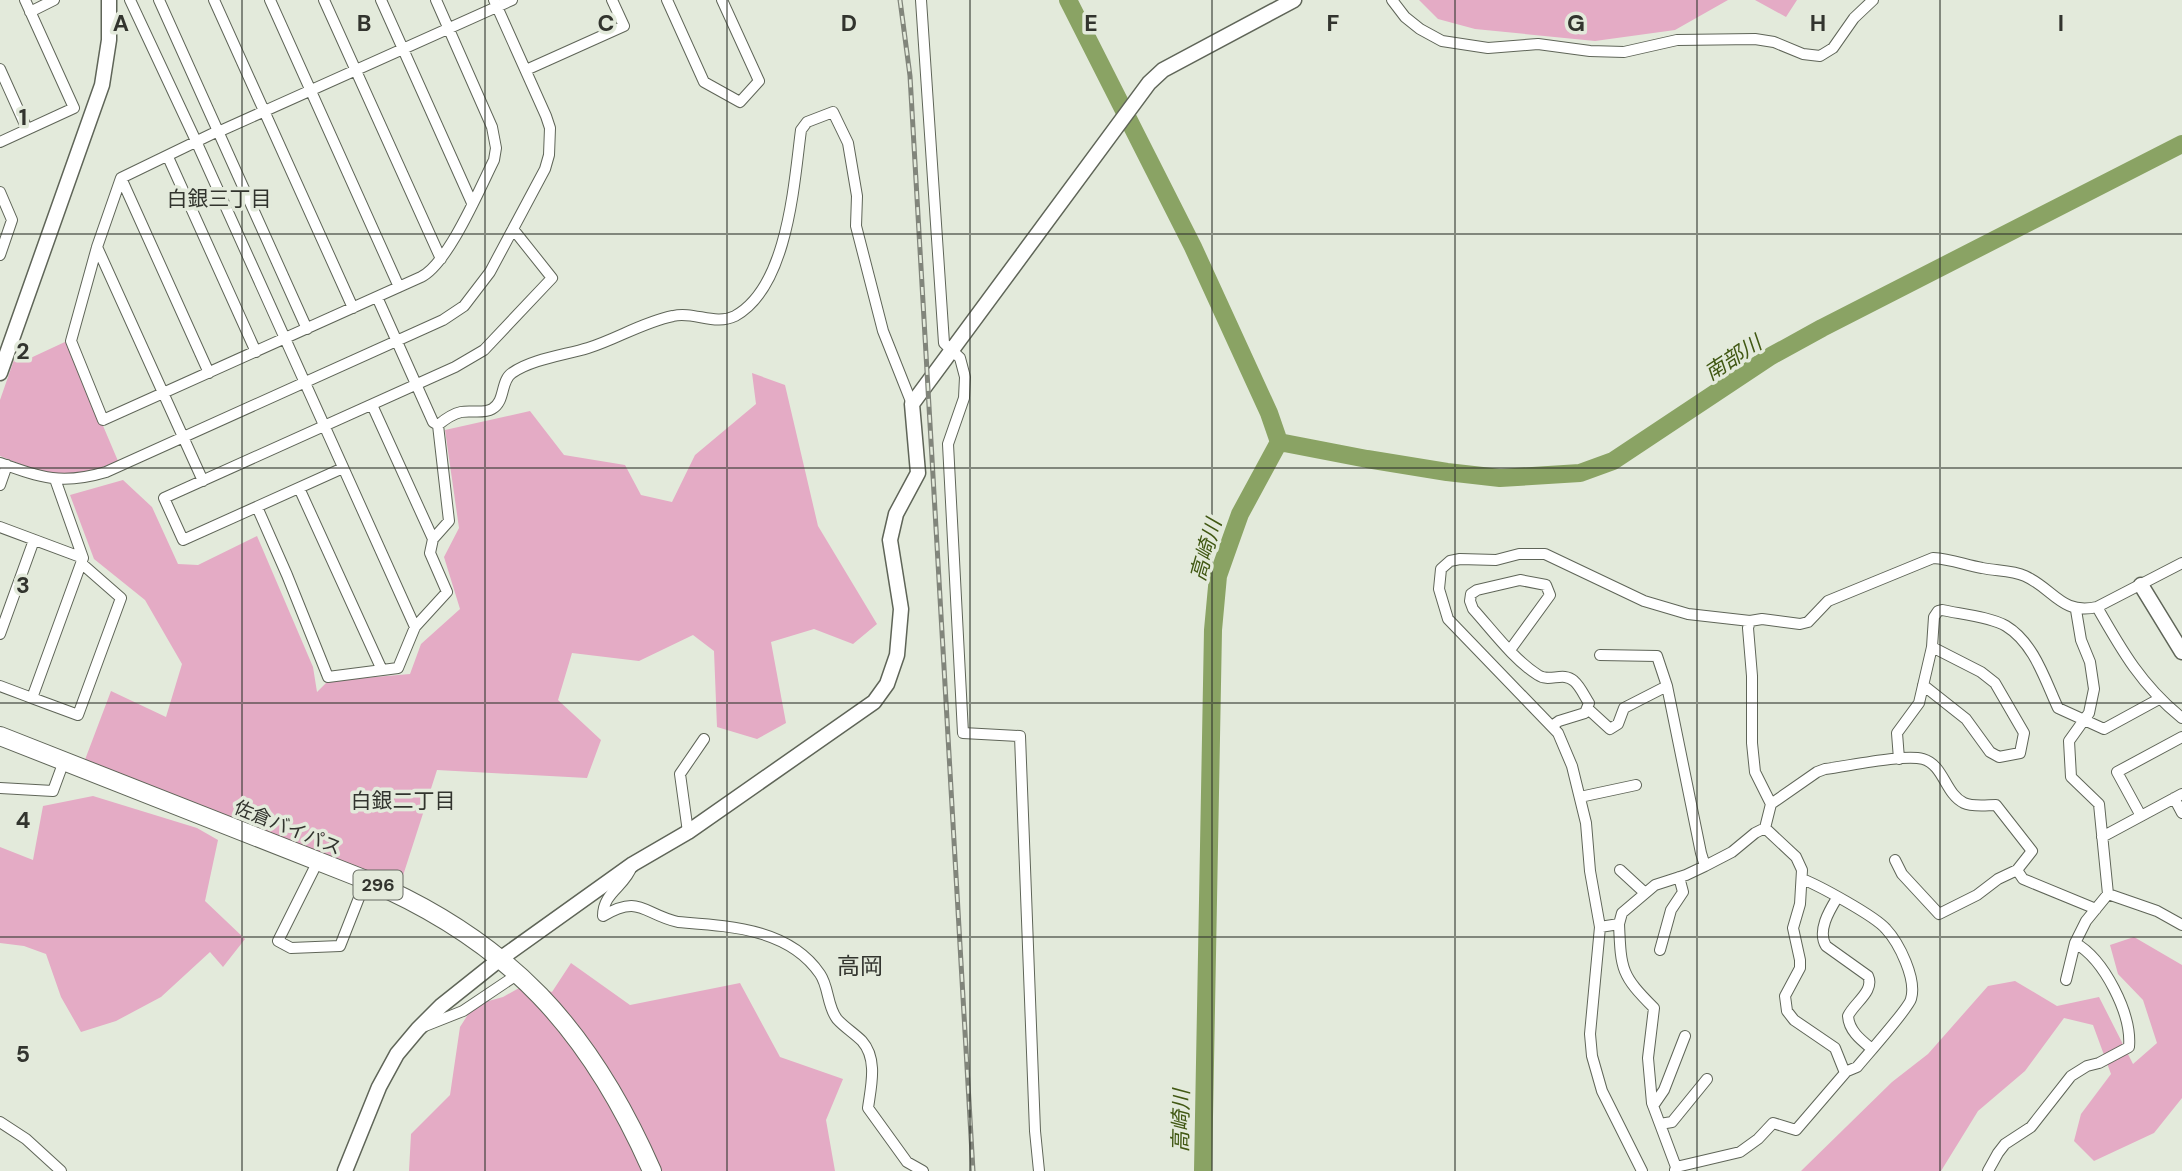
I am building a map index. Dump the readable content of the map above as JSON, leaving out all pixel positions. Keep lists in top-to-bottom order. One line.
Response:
{"streets":{"highway":["佐倉バイパス","296"]},"districts":["白銀三丁目","白銀二丁目","高岡"],"water":["南部川","高崎川"],"grid":{"columns":["A","B","C","D","E","F","G","H","I"],"rows":["1","2","3","4","5"]}}
